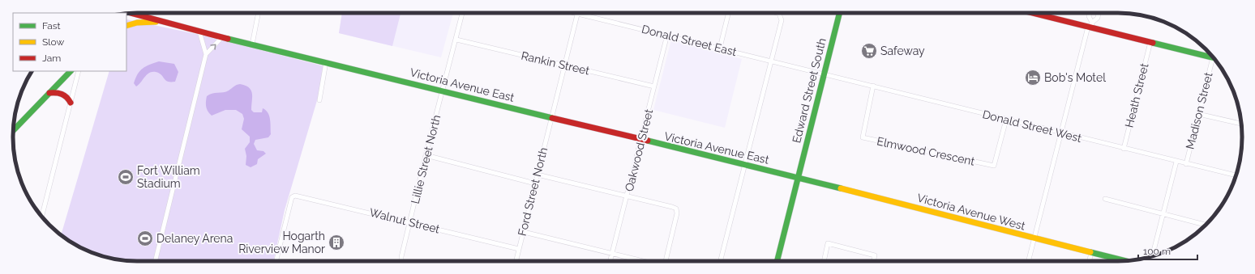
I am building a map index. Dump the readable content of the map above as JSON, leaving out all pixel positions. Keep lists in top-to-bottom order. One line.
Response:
{"streets":{"street":["Donald Street East","Rankin Street","Victoria Avenue East","Edward Street South","Heath Street","Madison Street","Donald Street West","Oakwood Street","Elmwood Crescent","Lillie Street North","Ford Street North","Victoria Avenue West","Walnut Street"]},"crossings":[["Donald Street East","Edward Street South"],["Donald Street East","Donald Street West"],["Donald Street East","Oakwood Street"],["Donald Street East","Ford Street North"],["Rankin Street","Oakwood Street"],["Rankin Street","Lillie Street North"],["Rankin Street","Ford Street North"],["Victoria Avenue East","Edward Street South"],["Victoria Avenue East","Oakwood Street"],["Victoria Avenue East","Lillie Street North"],["Victoria Avenue East","Ford Street North"],["Victoria Avenue East","Victoria Avenue West"],["Edward Street South","Donald Street West"],["Edward Street South","Victoria Avenue West"],["Heath Street","Donald Street West"],["Madison Street","Donald Street West"],["Donald Street West","Elmwood Crescent"],["Lillie Street North","Walnut Street"],["Ford Street North","Walnut Street"]],"places":{"supermarket":["Safeway"],"hotel":["Bob's Motel"],"sports":["Fort William Stadium","Delaney Arena"],"building":["Hogarth Riverview Manor"]},"legend":["Fast","Slow","Jam"],"scale_bar":"100 m"}
